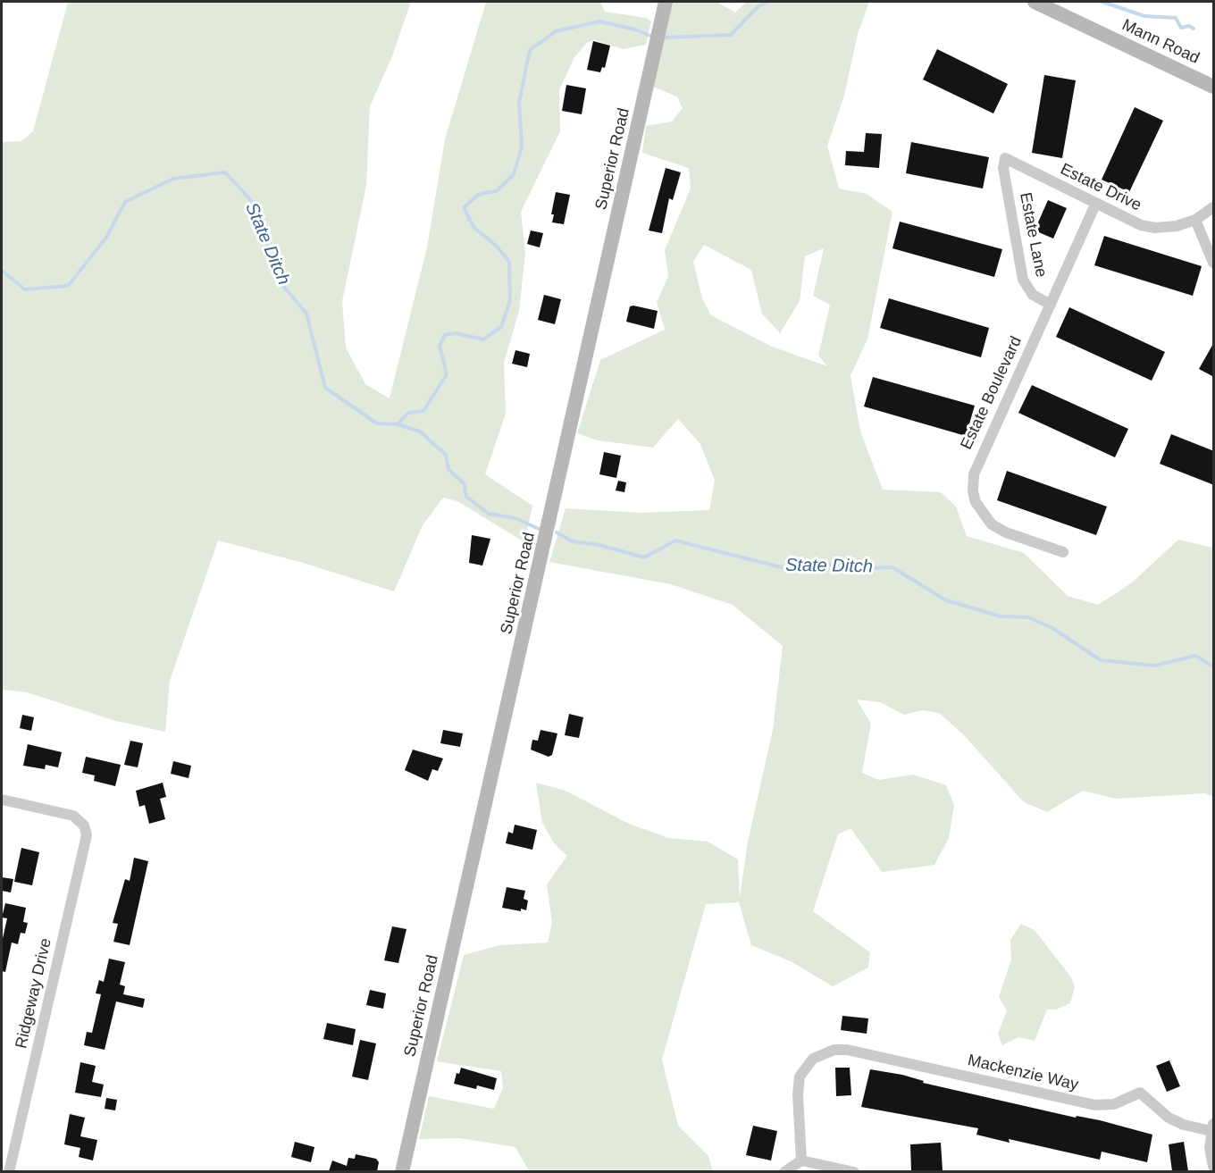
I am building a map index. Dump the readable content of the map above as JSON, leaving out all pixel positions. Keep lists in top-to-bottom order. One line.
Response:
{"streets":{"street":["Mann Road","Superior Road","Estate Drive","Estate Lane","Estate Boulevard","Ridgeway Drive","Mackenzie Way"]},"crossings":[["Estate Drive","Estate Lane"],["Estate Drive","Estate Boulevard"],["Estate Lane","Estate Boulevard"]],"water":["State Ditch"]}
